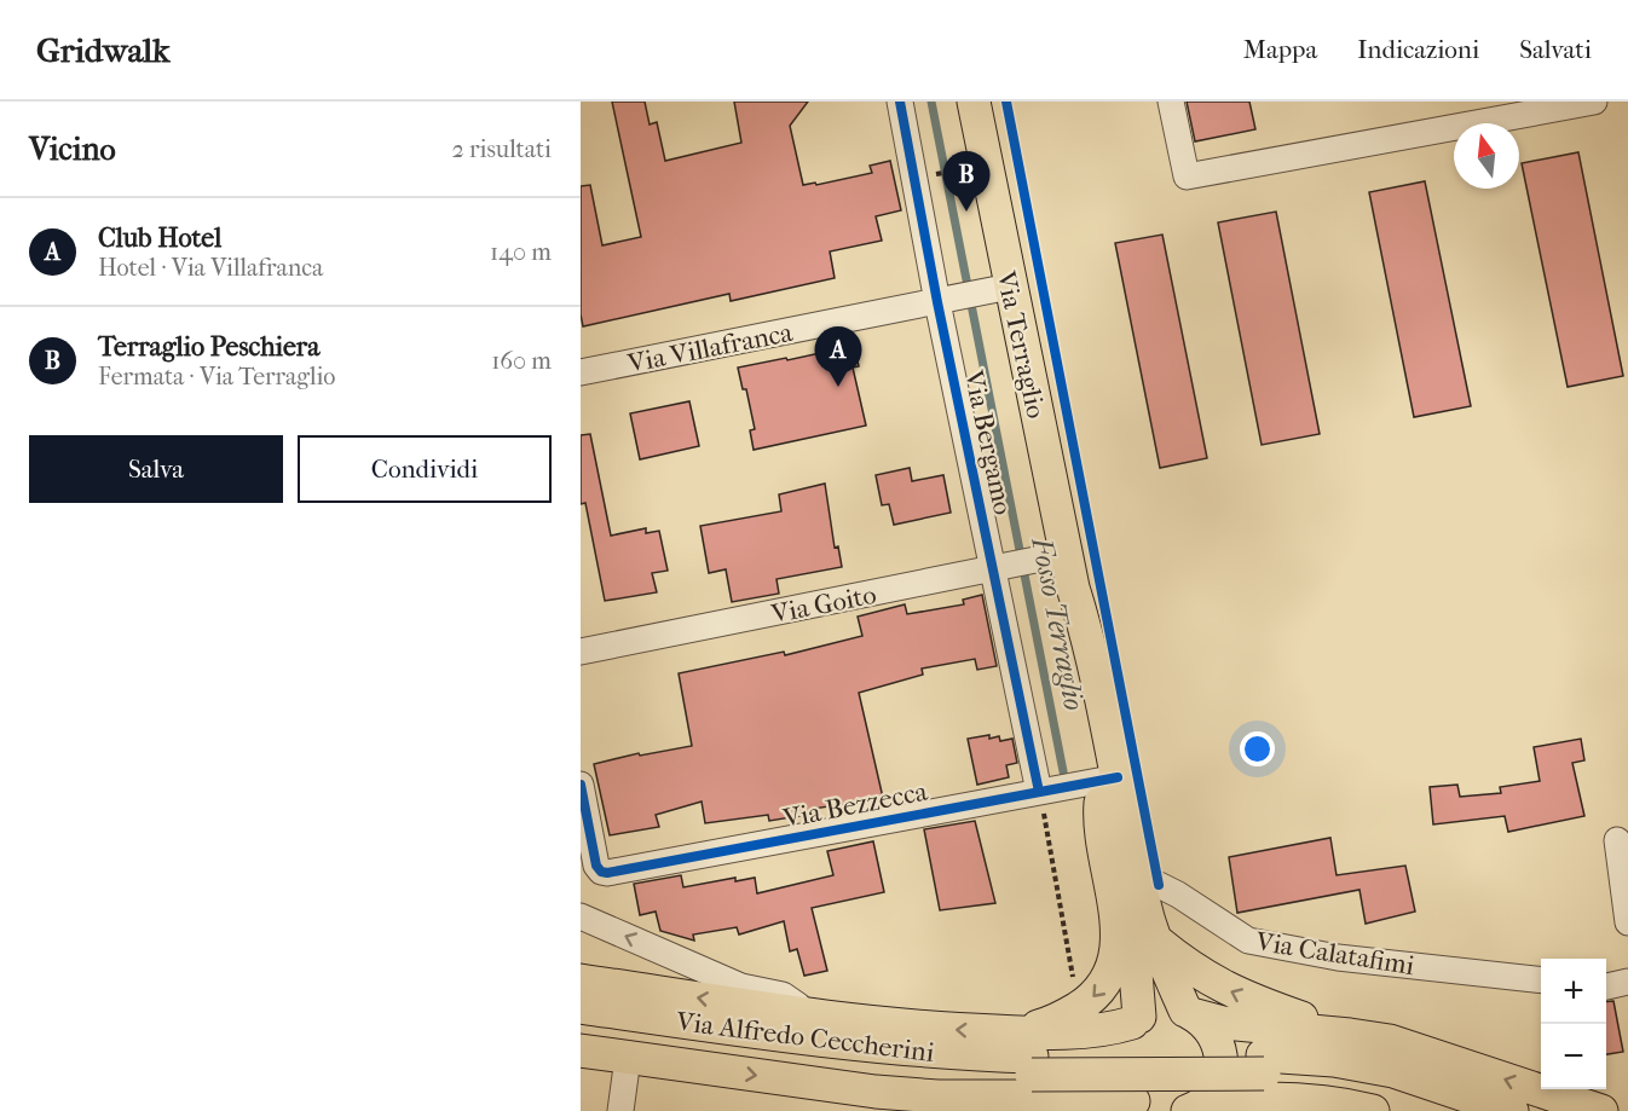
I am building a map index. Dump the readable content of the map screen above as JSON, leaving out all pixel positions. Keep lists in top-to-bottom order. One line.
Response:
{"streets":{"main road":["Via Terraglio","Via Alfredo Ceccherini"],"street":["Via Villafranca","Via Bergamo","Via Goito","Via Bezzecca","Via Calatafimi"]},"crossings":[["Via Terraglio","Via Villafranca"],["Via Terraglio","Via Goito"],["Via Terraglio","Via Bezzecca"],["Via Terraglio","Via Calatafimi"],["Via Villafranca","Via Bergamo"],["Via Bergamo","Via Goito"],["Via Bergamo","Via Bezzecca"]],"water":["Fosso Terraglio"],"north":"top","page":{"header":"Gridwalk","nav":["Mappa","Indicazioni","Salvati"],"heading":["Vicino","2 risultati"],"pins":["B","A"],"list":[{"mark":"A","name":"Club Hotel","note":"Hotel · Via Villafranca","value":"140 m"},{"mark":"B","name":"Terraglio Peschiera","note":"Fermata · Via Terraglio","value":"160 m"}],"buttons":["Salva","Condividi"],"map_buttons":["+","−"]}}
